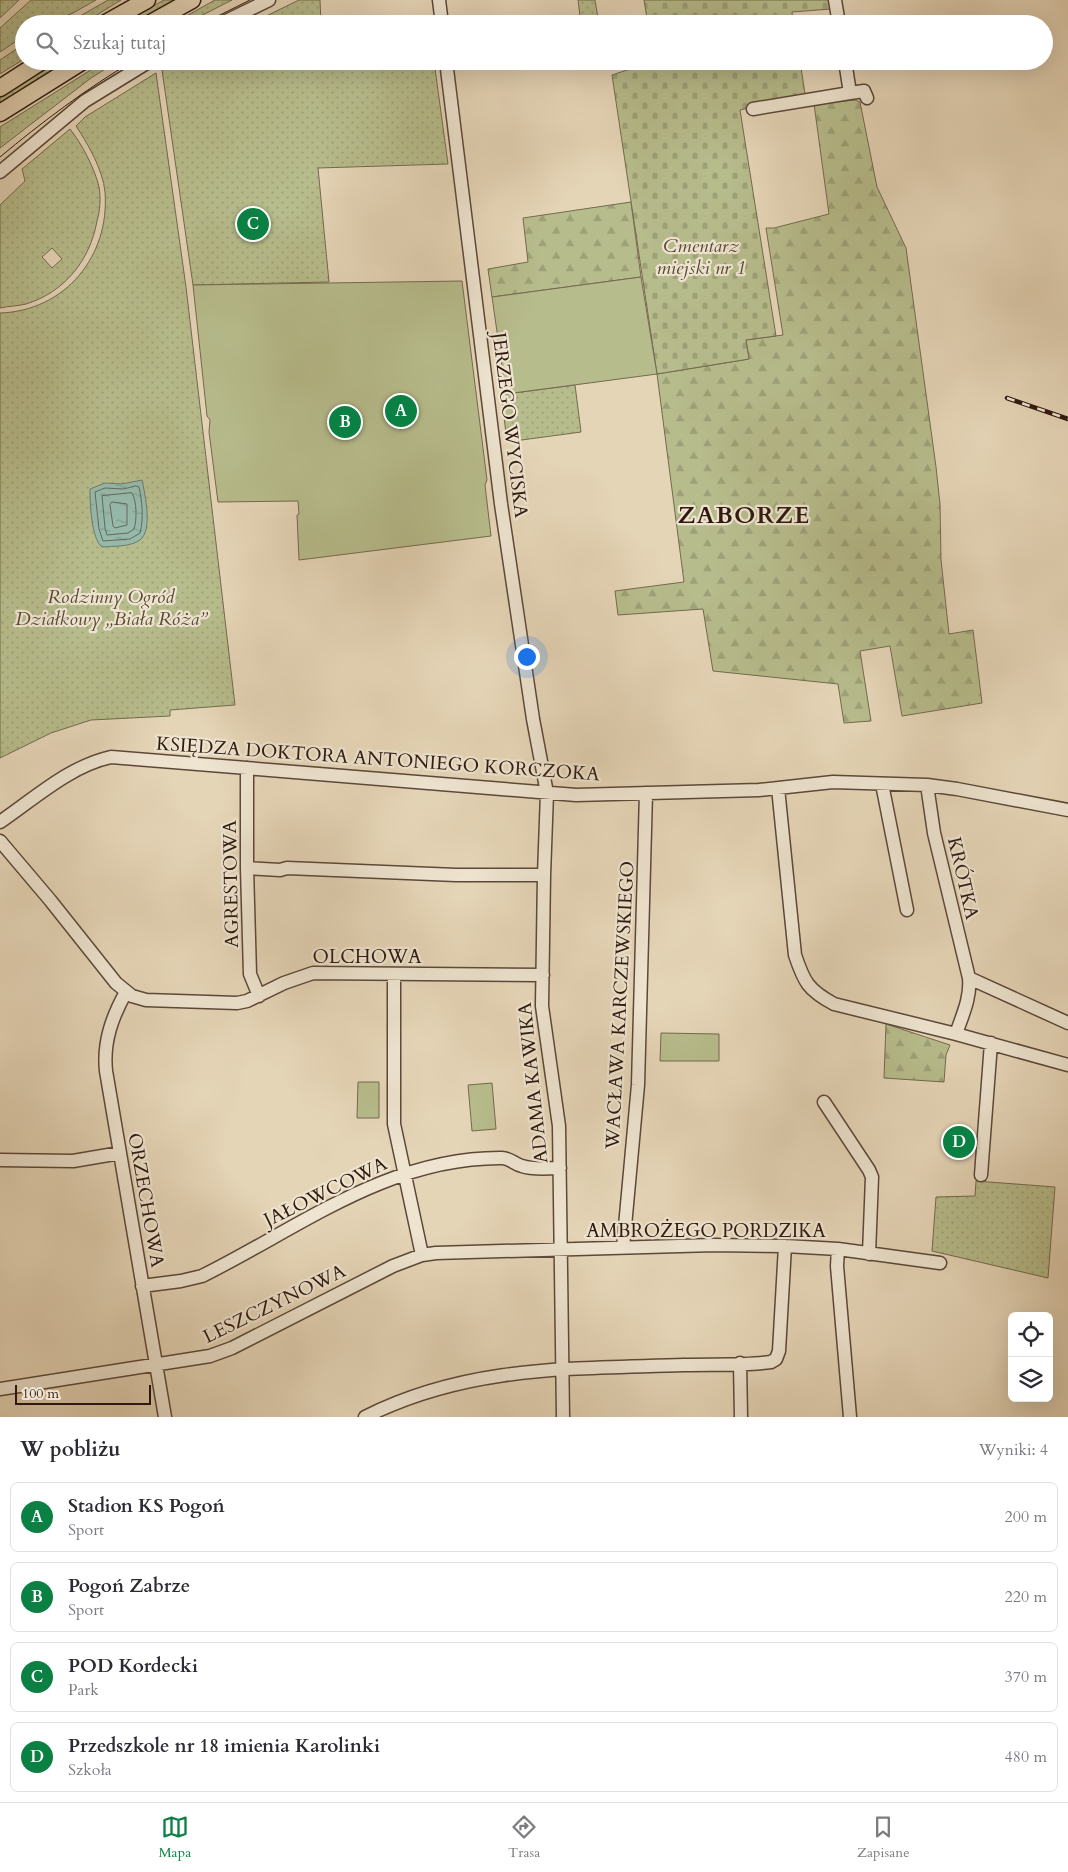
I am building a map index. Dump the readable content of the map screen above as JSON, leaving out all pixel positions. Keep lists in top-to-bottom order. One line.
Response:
{"streets":{"street":["JERZEGO WYCISKA","KSIĘDZA DOKTORA ANTONIEGO KORCZOKA","KRÓTKA","AGRESTOWA","OLCHOWA","WACŁAWA KARCZEWSKIEGO","ADAMA KAWIKA","JAŁOWCOWA","ORZECHOWA","AMBROŻEGO PORDZIKA","LESZCZYNOWA"]},"crossings":[["JERZEGO WYCISKA","KSIĘDZA DOKTORA ANTONIEGO KORCZOKA"],["JERZEGO WYCISKA","ADAMA KAWIKA"],["KSIĘDZA DOKTORA ANTONIEGO KORCZOKA","KRÓTKA"],["KSIĘDZA DOKTORA ANTONIEGO KORCZOKA","AGRESTOWA"],["KSIĘDZA DOKTORA ANTONIEGO KORCZOKA","WACŁAWA KARCZEWSKIEGO"],["KSIĘDZA DOKTORA ANTONIEGO KORCZOKA","ADAMA KAWIKA"],["AGRESTOWA","OLCHOWA"],["OLCHOWA","ADAMA KAWIKA"],["OLCHOWA","ORZECHOWA"],["WACŁAWA KARCZEWSKIEGO","AMBROŻEGO PORDZIKA"],["ADAMA KAWIKA","JAŁOWCOWA"],["ADAMA KAWIKA","AMBROŻEGO PORDZIKA"],["ADAMA KAWIKA","LESZCZYNOWA"],["JAŁOWCOWA","ORZECHOWA"],["ORZECHOWA","LESZCZYNOWA"],["AMBROŻEGO PORDZIKA","LESZCZYNOWA"]],"districts":["ZABORZE"],"parks":["Cmentarz miejski nr 1","Rodzinny Ogród Działkowy „Biała Róża”"],"scale_bar":"100 m","page":{"search":"Szukaj tutaj","pins":["C","A","B","D"],"scale":"100 m","heading":["W pobliżu","Wyniki: 4"],"list":[{"mark":"A","name":"Stadion KS Pogoń","note":"Sport","value":"200 m"},{"mark":"B","name":"Pogoń Zabrze","note":"Sport","value":"220 m"},{"mark":"C","name":"POD Kordecki","note":"Park","value":"370 m"},{"mark":"D","name":"Przedszkole nr 18 imienia Karolinki","note":"Szkoła","value":"480 m"}],"nav":["Mapa","Trasa","Zapisane"]}}
